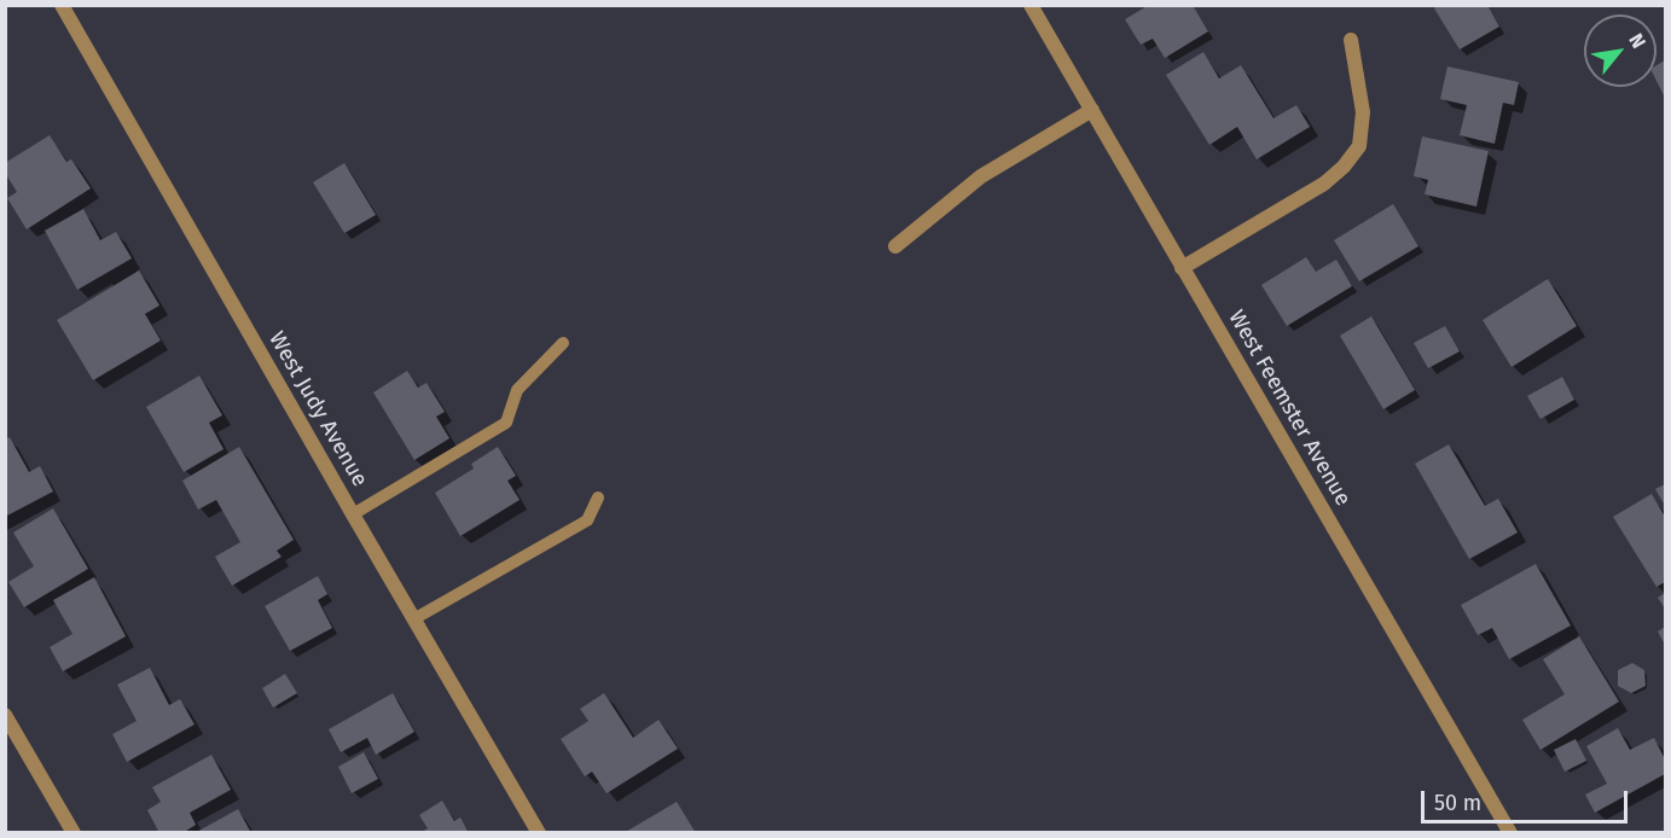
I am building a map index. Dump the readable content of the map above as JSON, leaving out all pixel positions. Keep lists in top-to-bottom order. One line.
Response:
{"streets":{"street":["West Feemster Avenue","West Judy Avenue"]},"scale_bar":"50 m","north":"top right"}
